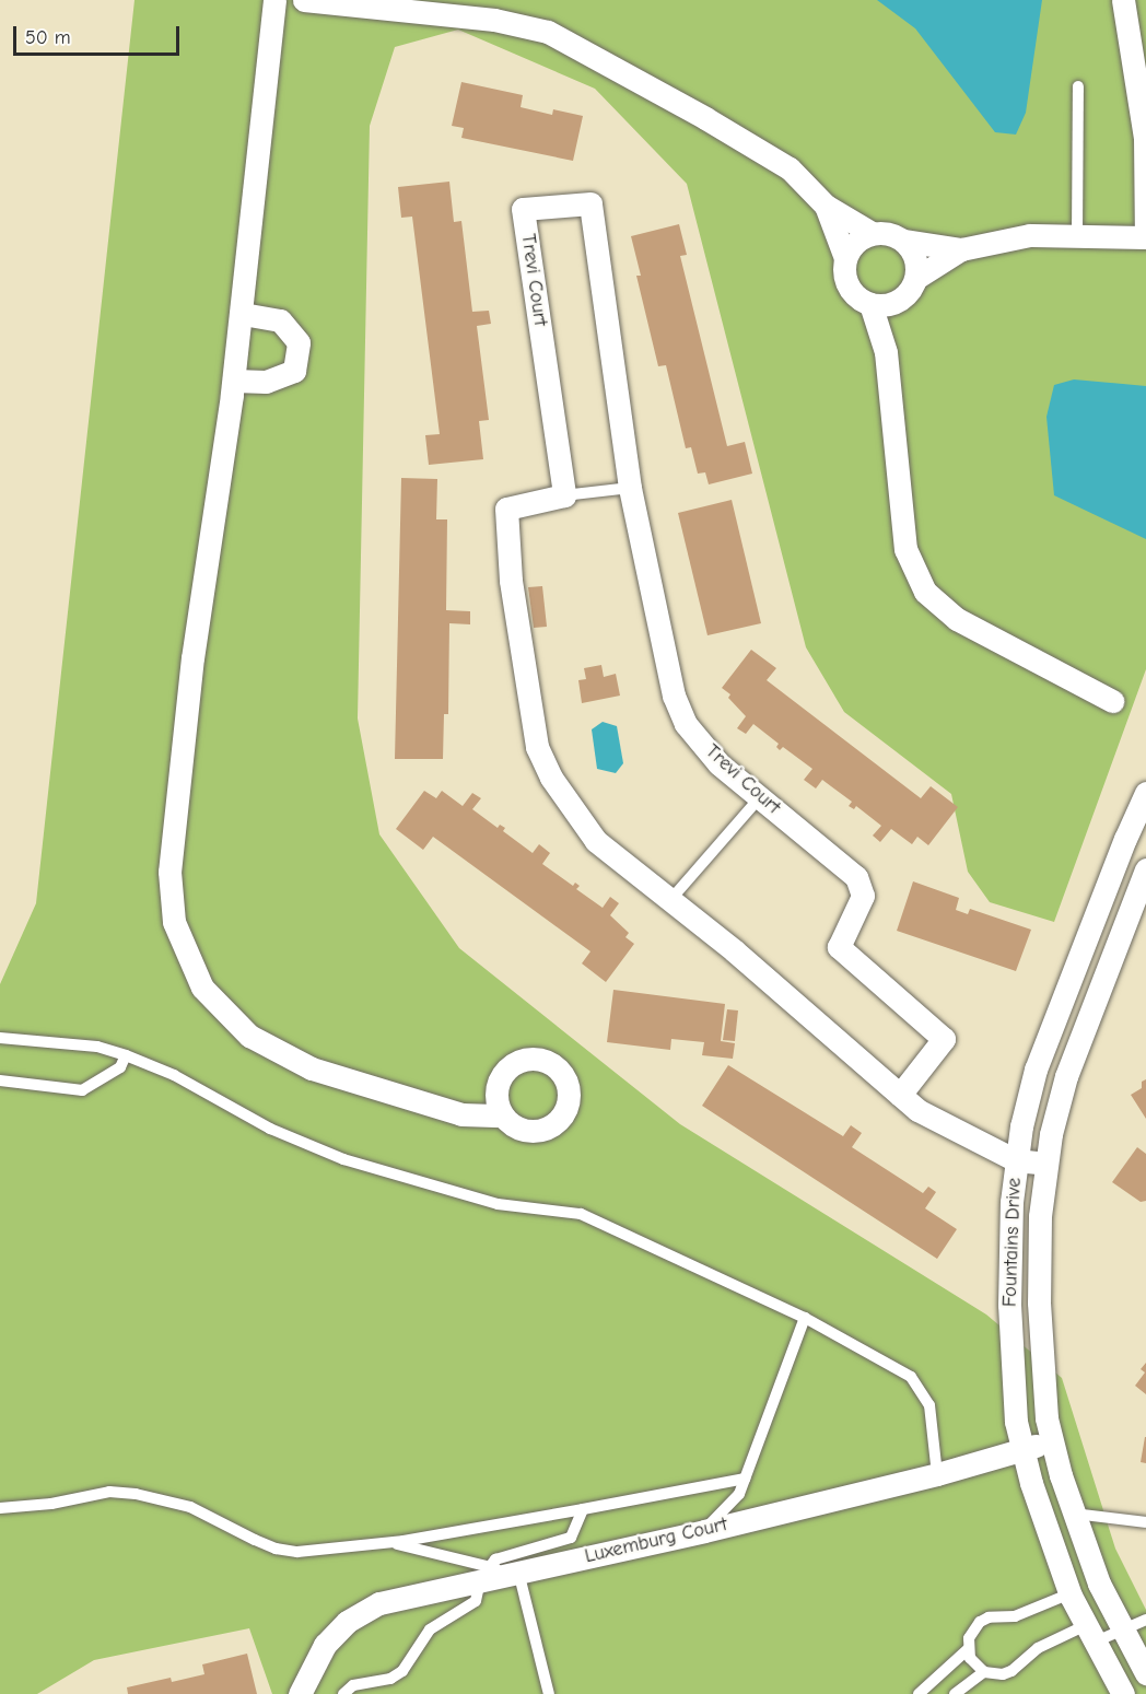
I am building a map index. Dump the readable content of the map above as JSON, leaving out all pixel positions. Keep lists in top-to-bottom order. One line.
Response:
{"streets":{"street":["Trevi Court","Fountains Drive","Luxemburg Court"]},"crossings":[["Fountains Drive","Luxemburg Court"]],"scale_bar":"50 m"}
